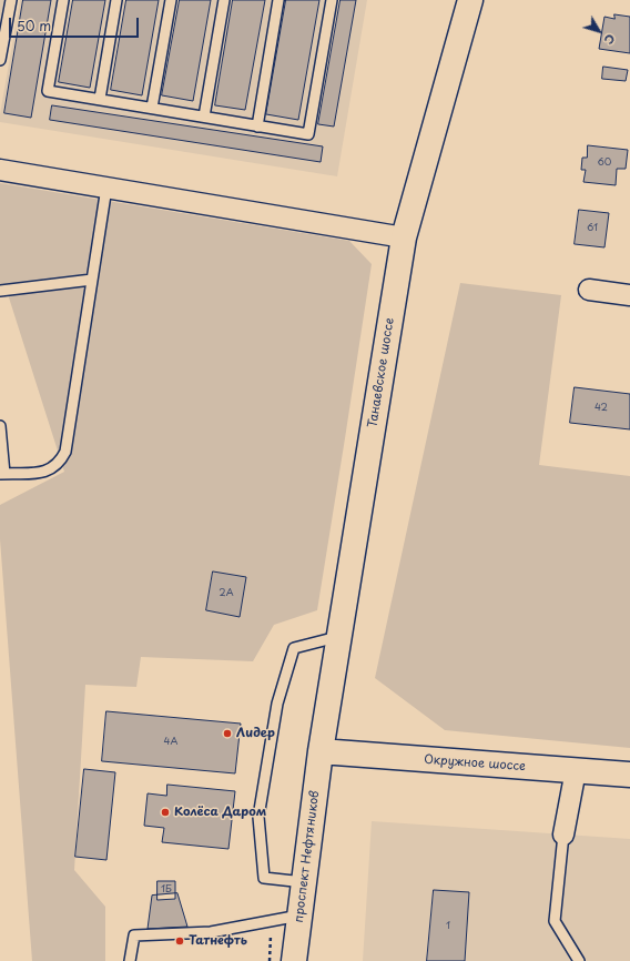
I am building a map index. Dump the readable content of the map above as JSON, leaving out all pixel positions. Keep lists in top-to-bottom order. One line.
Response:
{"streets":{"street":["Танаевское шоссе","Окружное шоссе","проспект Нефтяников"]},"crossings":[["Танаевское шоссе","Окружное шоссе"],["Танаевское шоссе","проспект Нефтяников"],["Окружное шоссе","проспект Нефтяников"]],"places":["Лидер","Колёса Даром","Татнефть"],"house_numbers":["60","61","42","2А","4А","1Б","1"],"scale_bar":"50 m","north":"bottom right"}
